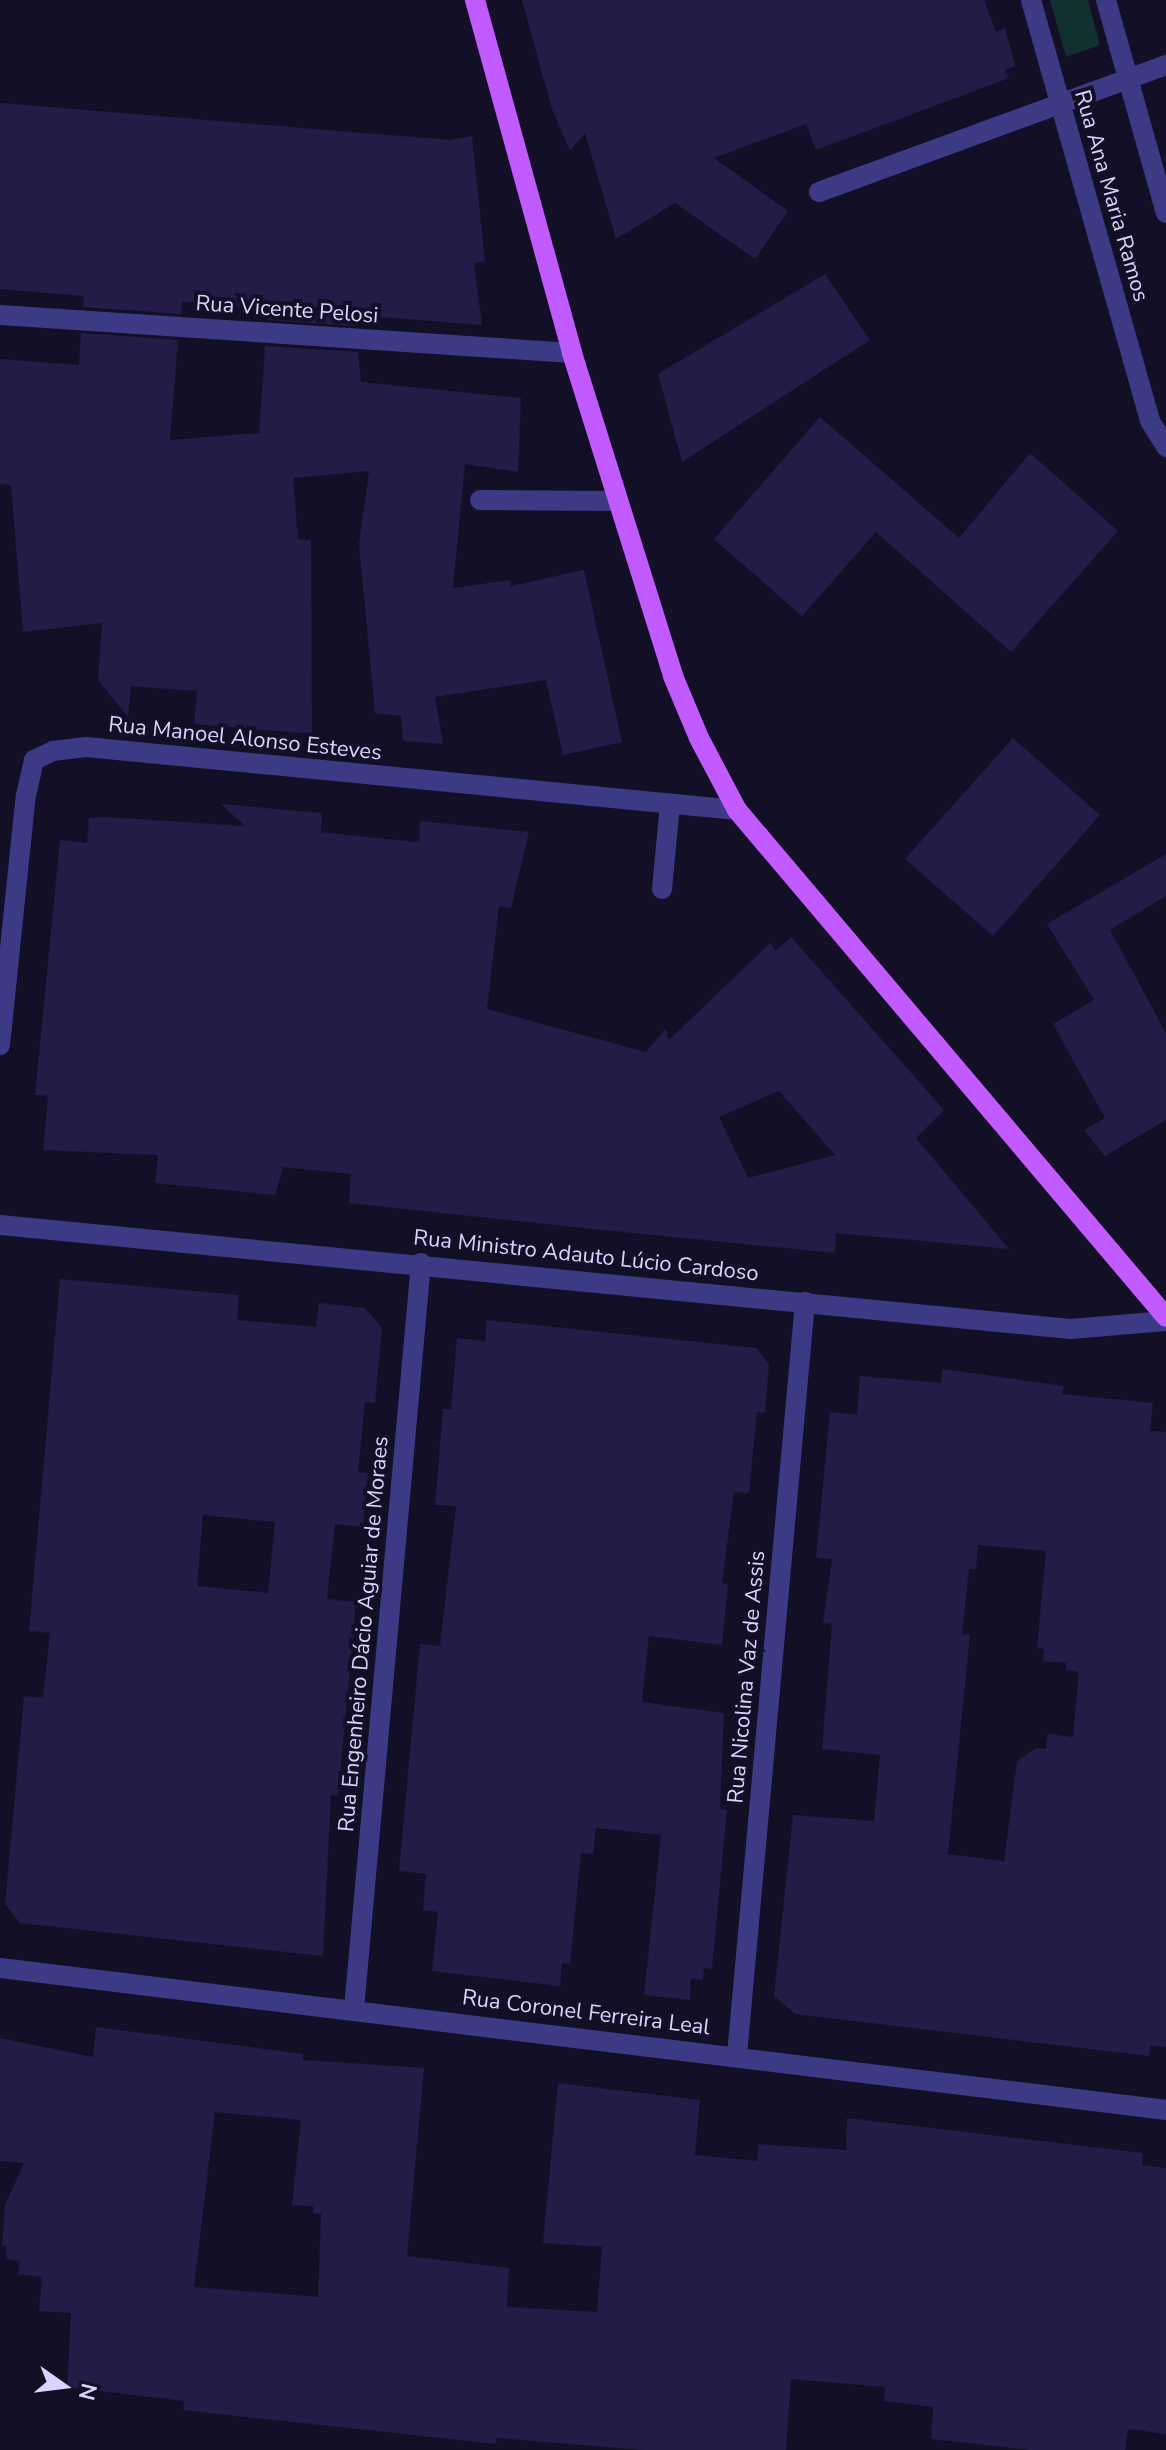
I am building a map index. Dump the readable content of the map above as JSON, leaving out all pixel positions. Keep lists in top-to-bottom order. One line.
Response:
{"streets":{"street":["Rua Ana Maria Ramos","Rua Vicente Pelosi","Rua Manoel Alonso Esteves","Rua Ministro Adauto Lúcio Cardoso","Rua Engenheiro Dácio Aguiar de Moraes","Rua Nicolina Vaz de Assis","Rua Coronel Ferreira Leal"]},"crossings":[["Rua Ministro Adauto Lúcio Cardoso","Rua Engenheiro Dácio Aguiar de Moraes"],["Rua Ministro Adauto Lúcio Cardoso","Rua Nicolina Vaz de Assis"],["Rua Engenheiro Dácio Aguiar de Moraes","Rua Coronel Ferreira Leal"],["Rua Nicolina Vaz de Assis","Rua Coronel Ferreira Leal"]],"north":"right"}
